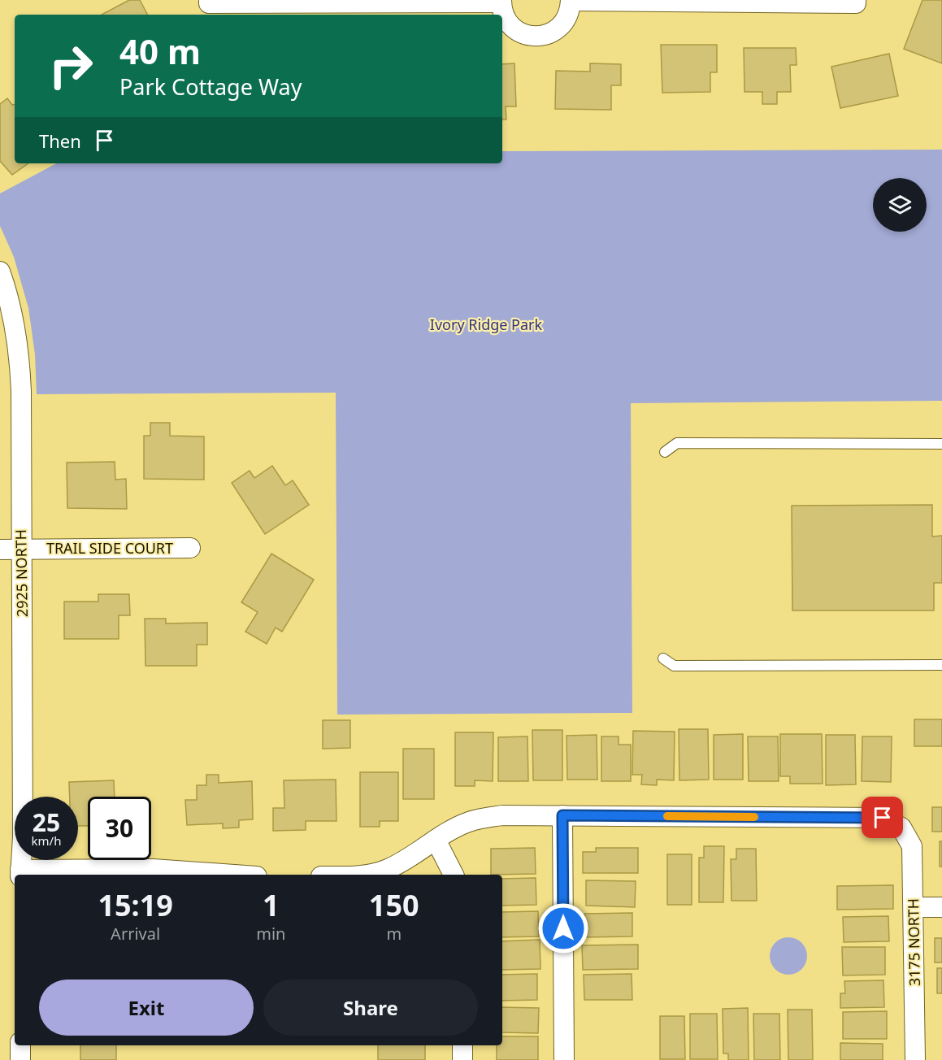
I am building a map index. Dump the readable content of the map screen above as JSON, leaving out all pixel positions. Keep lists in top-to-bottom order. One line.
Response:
{"streets":{"street":["TRAIL SIDE COURT","2925 NORTH","3175 NORTH"]},"crossings":[["TRAIL SIDE COURT","2925 NORTH"]],"parks":["Ivory Ridge Park"],"page":{"turn":["40 m","Park Cottage Way"],"then":"Then","speed":"25 km/h","limit":"30","eta":["15:19","Arrival","1","min","150","m"],"buttons":["Exit","Share"]}}
